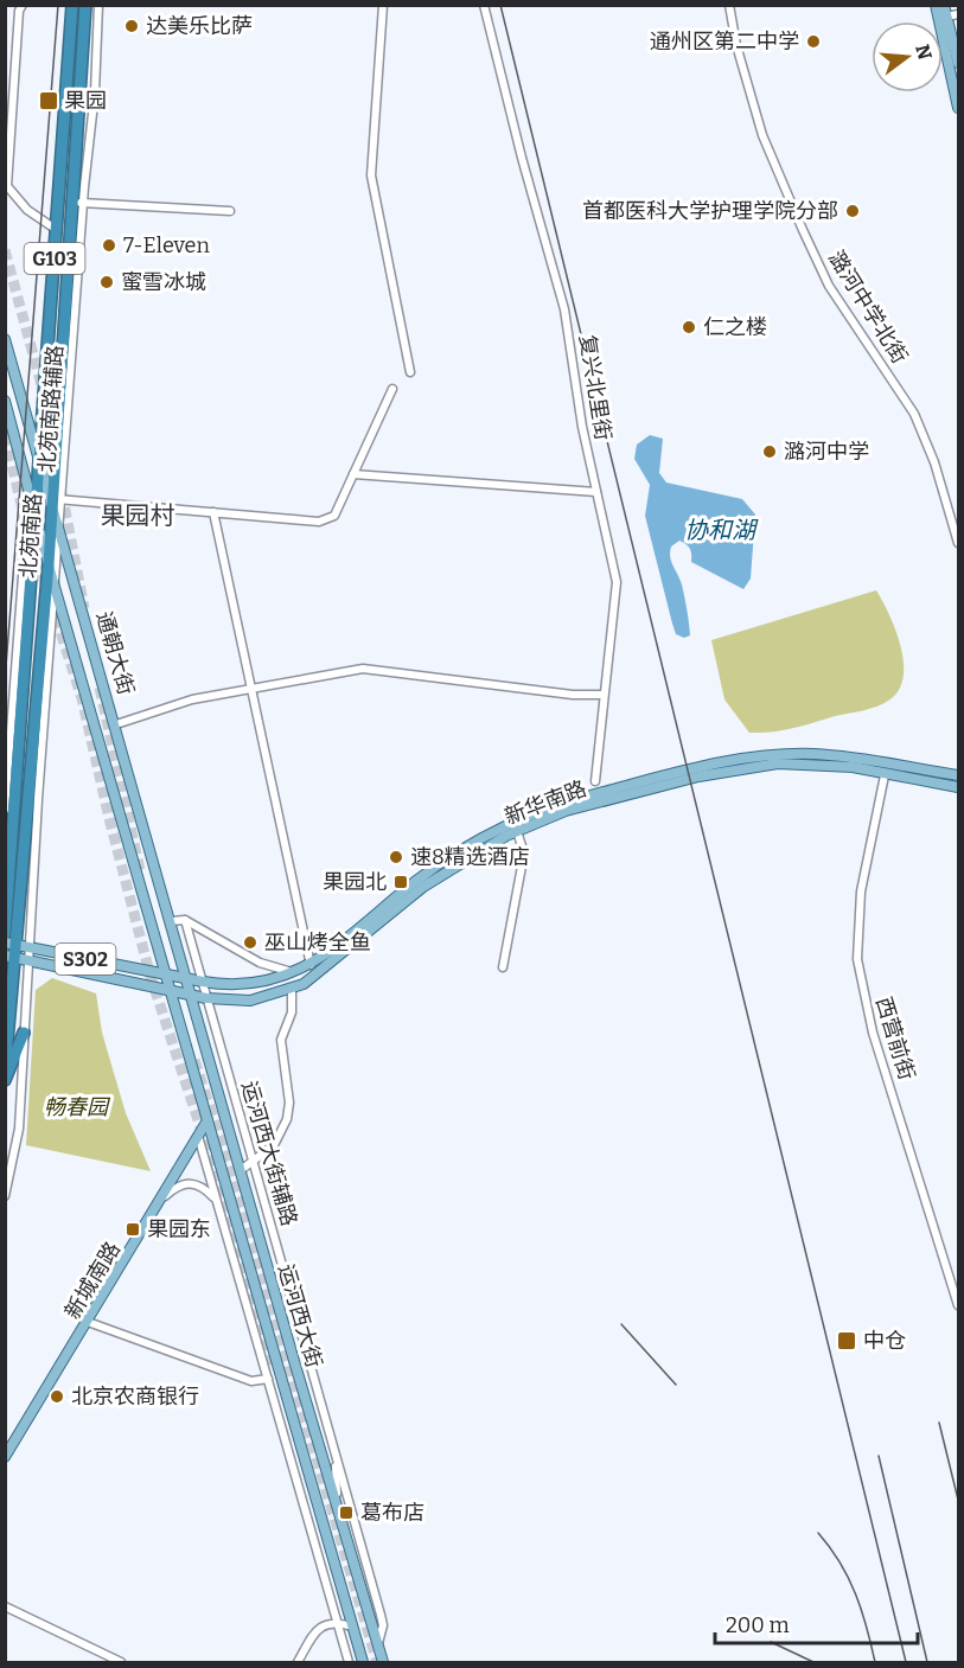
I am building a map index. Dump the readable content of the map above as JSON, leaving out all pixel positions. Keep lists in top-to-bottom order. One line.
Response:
{"streets":{"highway":["G103","北苑南路"],"main road":["通朝大街","新华南路","S302","新城南路","运河西大街"],"street":["潞河中学北街","复兴北里街","北苑南路辅路","西营前街","运河西大街辅路"]},"crossings":[["北苑南路辅路","北苑南路"],["北苑南路辅路","通朝大街"],["北苑南路","通朝大街"],["北苑南路","S302"],["通朝大街","新华南路"],["通朝大街","S302"],["通朝大街","运河西大街"],["新华南路","S302"],["新华南路","西营前街"],["新华南路","运河西大街辅路"],["新华南路","运河西大街"],["S302","运河西大街"],["运河西大街辅路","运河西大街"],["新城南路","运河西大街"]],"districts":["果园村"],"water":["协和湖"],"parks":["畅春园"],"places":{"other":["达美乐比萨","通州区第二中学","首都医科大学护理学院分部","7-Eleven","蜜雪冰城","仁之楼","潞河中学","速8精选酒店","巫山烤全鱼","北京农商银行"],"transit":["果园","果园北","果园东","中仓","葛布店"]},"scale_bar":"200 m","north":"right"}
